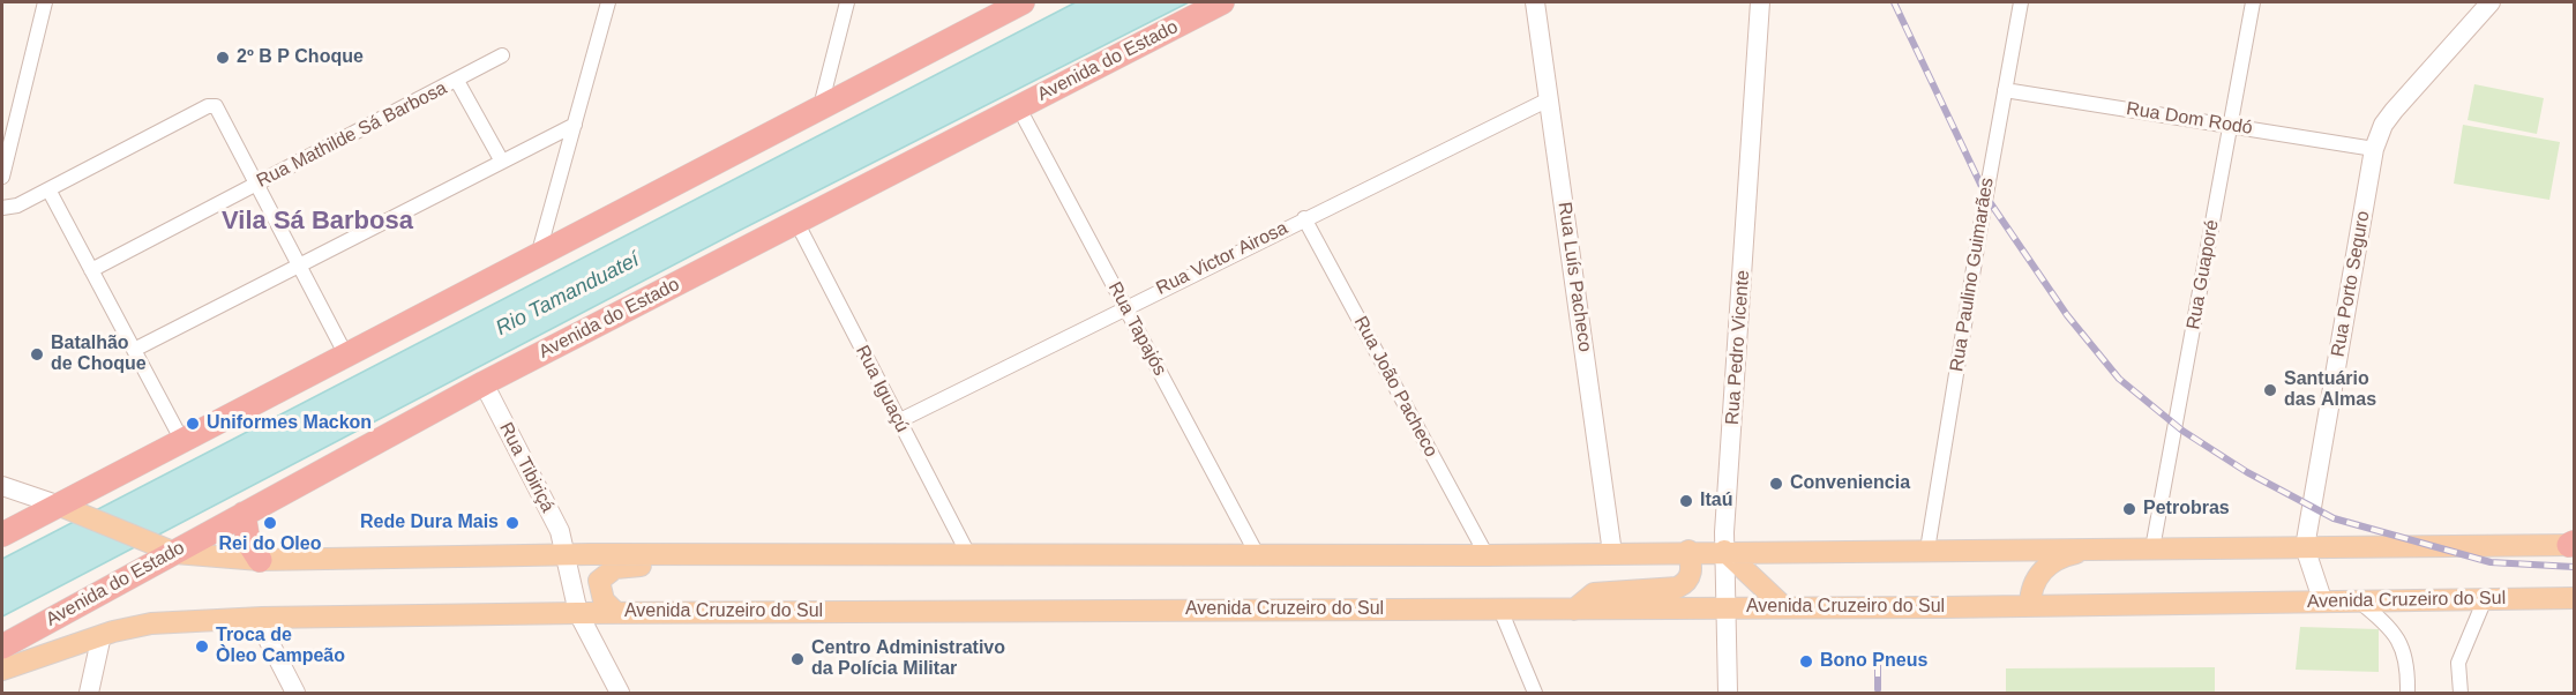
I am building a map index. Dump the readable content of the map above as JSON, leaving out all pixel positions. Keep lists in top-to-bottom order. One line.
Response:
{"streets":{"highway":["Avenida do Estado"],"main road":["Avenida Cruzeiro do Sul"],"street":["Rua Dom Rodó","Rua Mathilde Sá Barbosa","Rua Victor Airosa","Rua Paulino Guimarães","Rua Guaporé","Rua Luís Pacheco","Rua Porto Seguro","Rua Tapajós","Rua Pedro Vicente","Rua João Pacheco","Rua Iguaçú","Rua Tibiriçá"]},"crossings":[["Avenida do Estado","Rua Tapajós"],["Avenida do Estado","Rua Iguaçú"],["Avenida do Estado","Rua Tibiriçá"],["Rua Dom Rodó","Rua Paulino Guimarães"],["Rua Dom Rodó","Rua Guaporé"],["Rua Dom Rodó","Rua Porto Seguro"],["Rua Victor Airosa","Rua Luís Pacheco"],["Rua Victor Airosa","Rua Tapajós"],["Rua Victor Airosa","Rua João Pacheco"],["Rua Victor Airosa","Rua Iguaçú"],["Rua Porto Seguro","Avenida Cruzeiro do Sul"],["Rua Pedro Vicente","Avenida Cruzeiro do Sul"],["Rua Tibiriçá","Avenida Cruzeiro do Sul"]],"districts":["Vila Sá Barbosa"],"water":["Rio Tamanduateí"],"places":["2º B P Choque","Batalhão de Choque","Santuário das Almas","Uniformes Mackon","Conveniencia","Itaú","Petrobras","Rei do Oleo","Rede Dura Mais","Troca de Òleo Campeão","Centro Administrativo da Polícia Militar","Bono Pneus"]}
